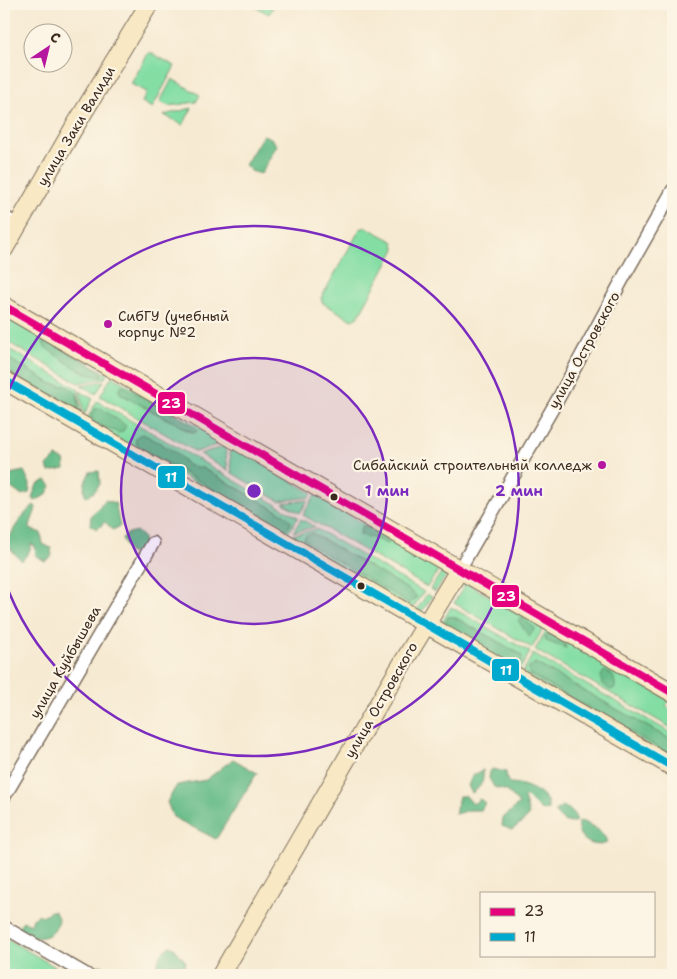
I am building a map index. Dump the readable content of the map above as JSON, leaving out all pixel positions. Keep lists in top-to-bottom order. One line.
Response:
{"streets":{"main road":["улица Заки Валиди","улица Островского"],"street":["улица Куйбышева"]},"places":["СибГУ (учебный корпус №2","Сибайский строительный колледж"],"lines":["transit line 23","transit line 11"],"legend":["23","11"],"north":"top right","rings":["1 мин","2 мин"]}
